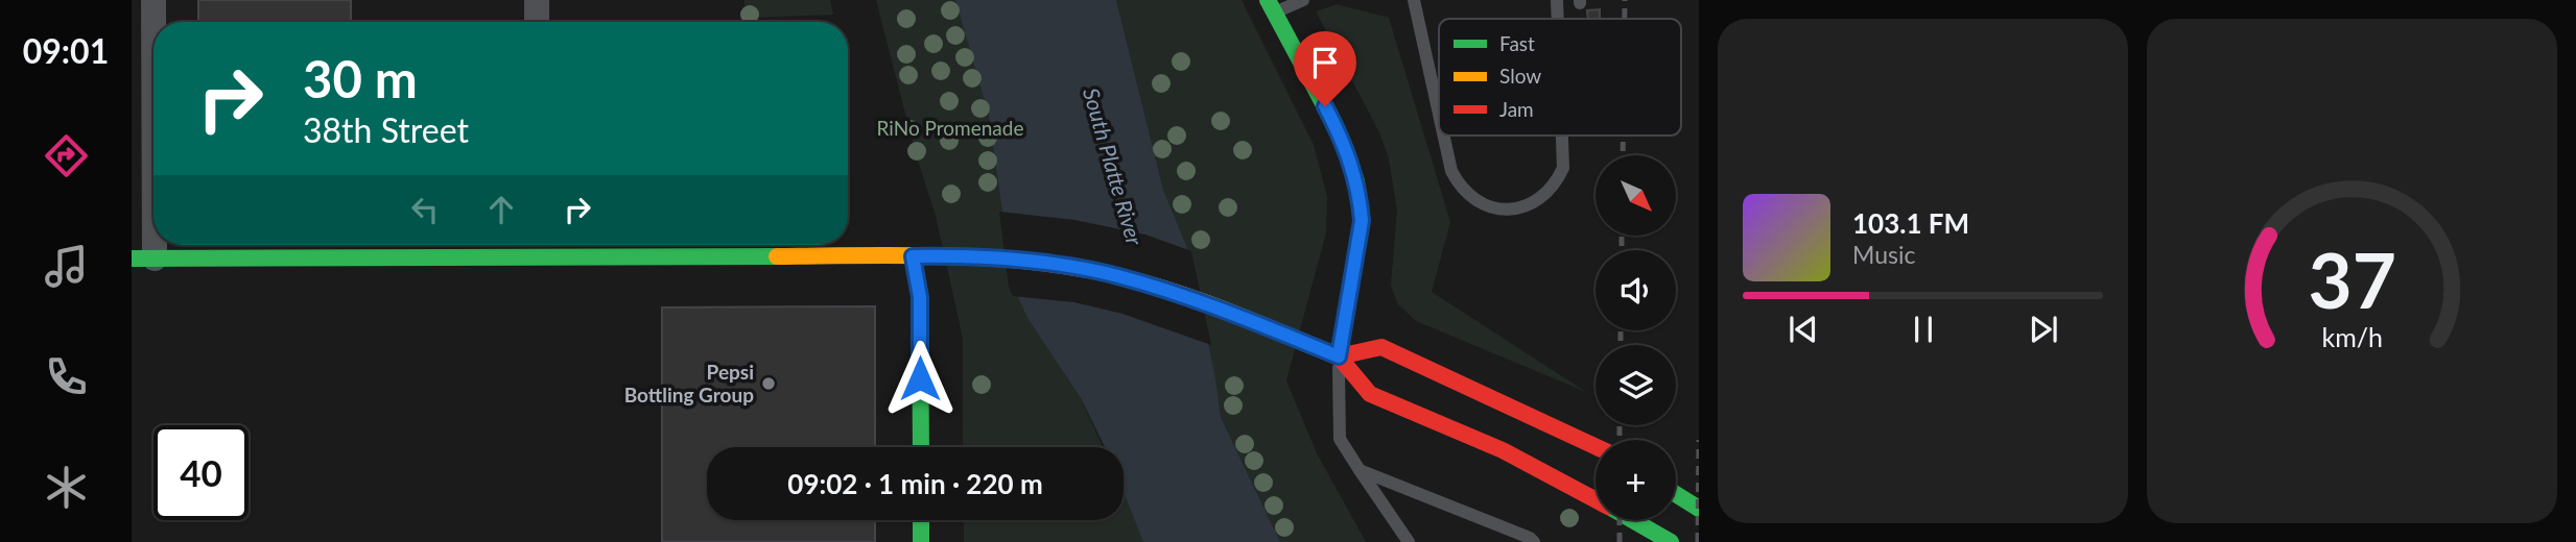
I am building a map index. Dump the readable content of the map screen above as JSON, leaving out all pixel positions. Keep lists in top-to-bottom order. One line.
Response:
{"water":["South Platte River"],"parks":["RiNo Promenade"],"places":["Pepsi Bottling Group"],"legend":["Fast","Slow","Jam"],"north":"bottom right","page":{"tabs":"09:01","turn":["30 m","38th Street"],"map_buttons":"+","song":["103.1 FM","Music"],"limit":"40","trip":"09:02 · 1 min · 220 m","gauge":["37","km/h"]}}
